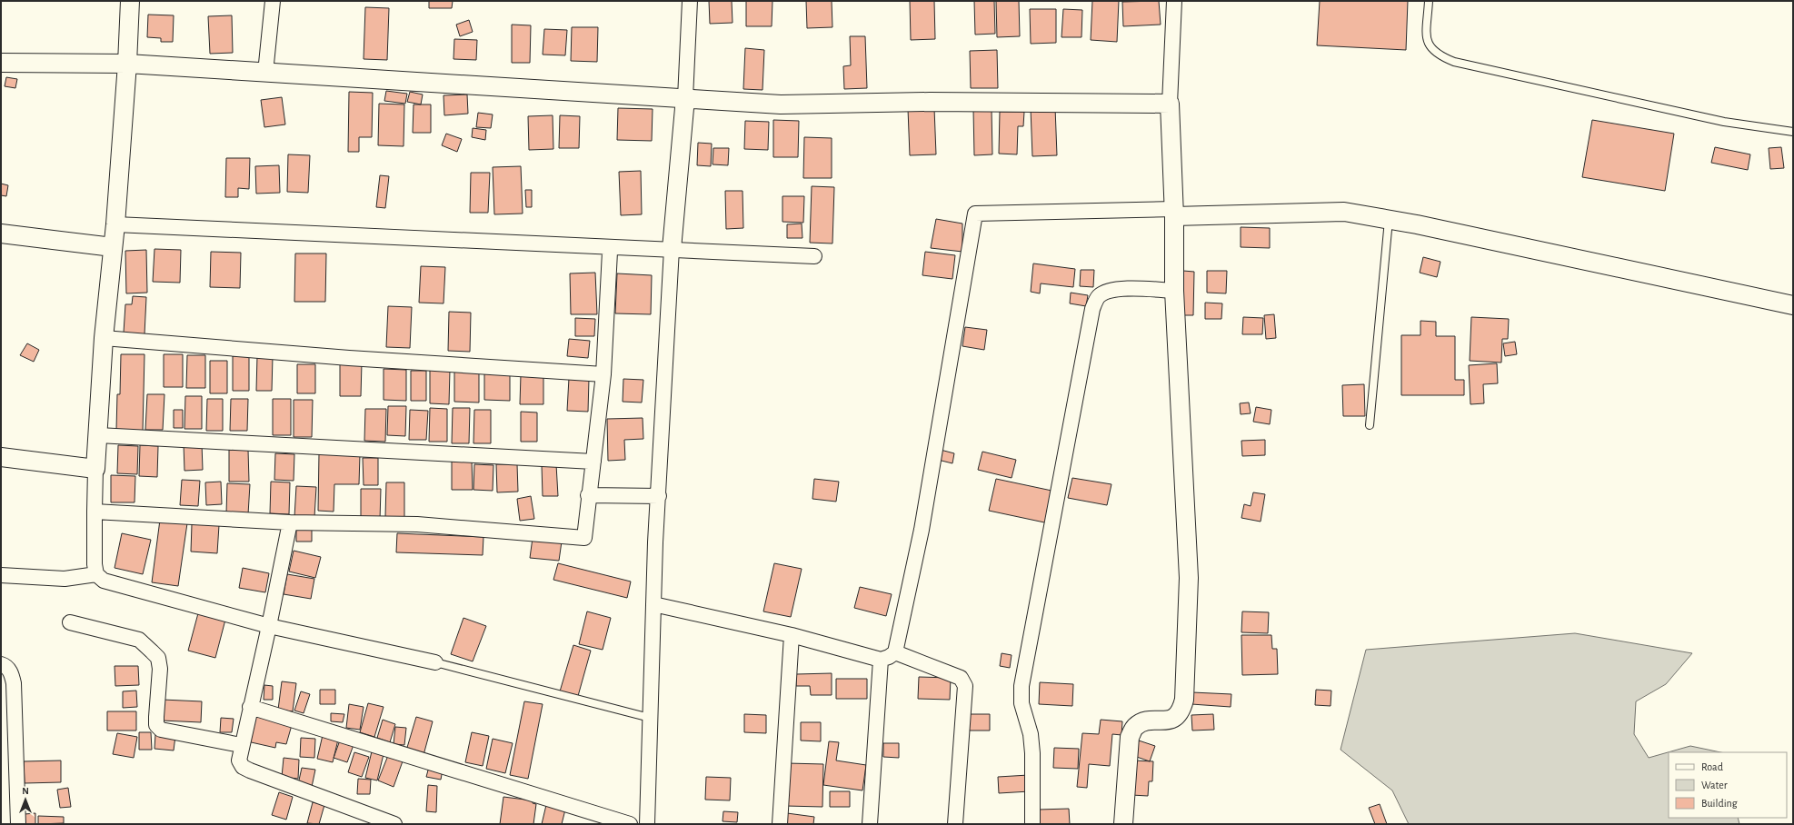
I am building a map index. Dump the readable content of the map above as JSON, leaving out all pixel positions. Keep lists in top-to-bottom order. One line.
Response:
{"legend":["Road","Water","Building"],"north":"top"}
